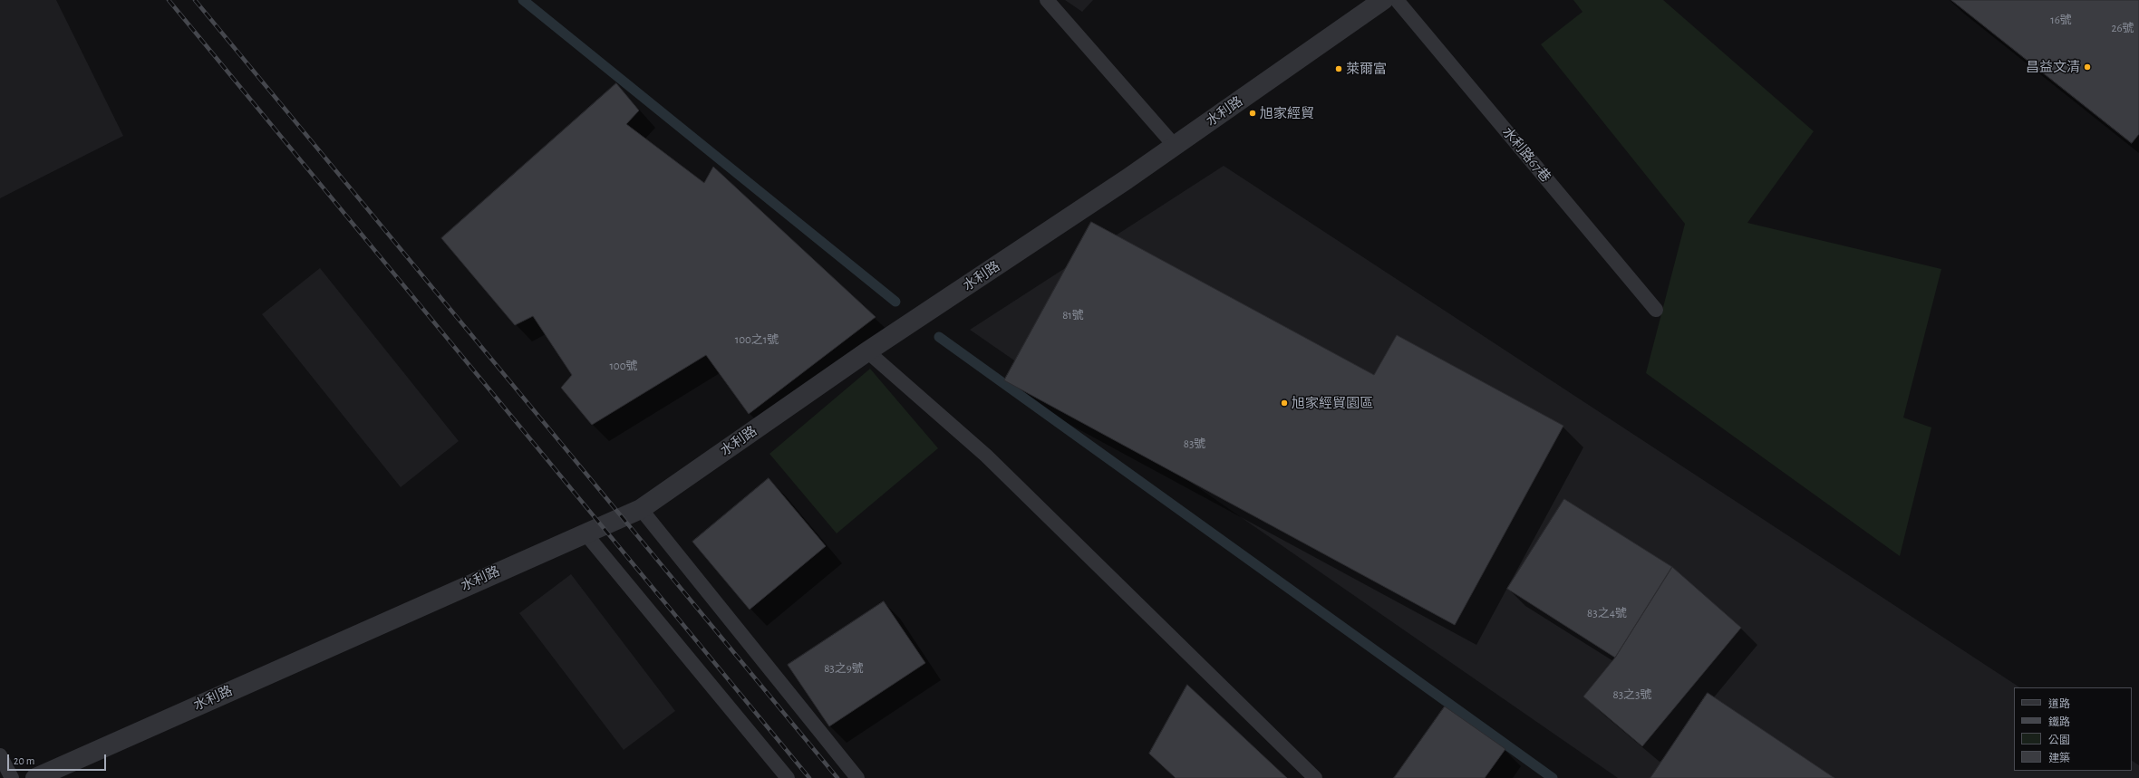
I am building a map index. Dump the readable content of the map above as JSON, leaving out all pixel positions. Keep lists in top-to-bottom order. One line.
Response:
{"streets":{"street":["水利路"],"lane":["水利路67巷"]},"places":["昌益文清","萊爾富","旭家經貿","旭家經貿園區"],"house_numbers":["16號","26號","81號","100之1號","100號","83號","83之4號","83之9號","83之3號"],"legend":["道路","鐵路","公園","建築"],"scale_bar":"20 m"}
